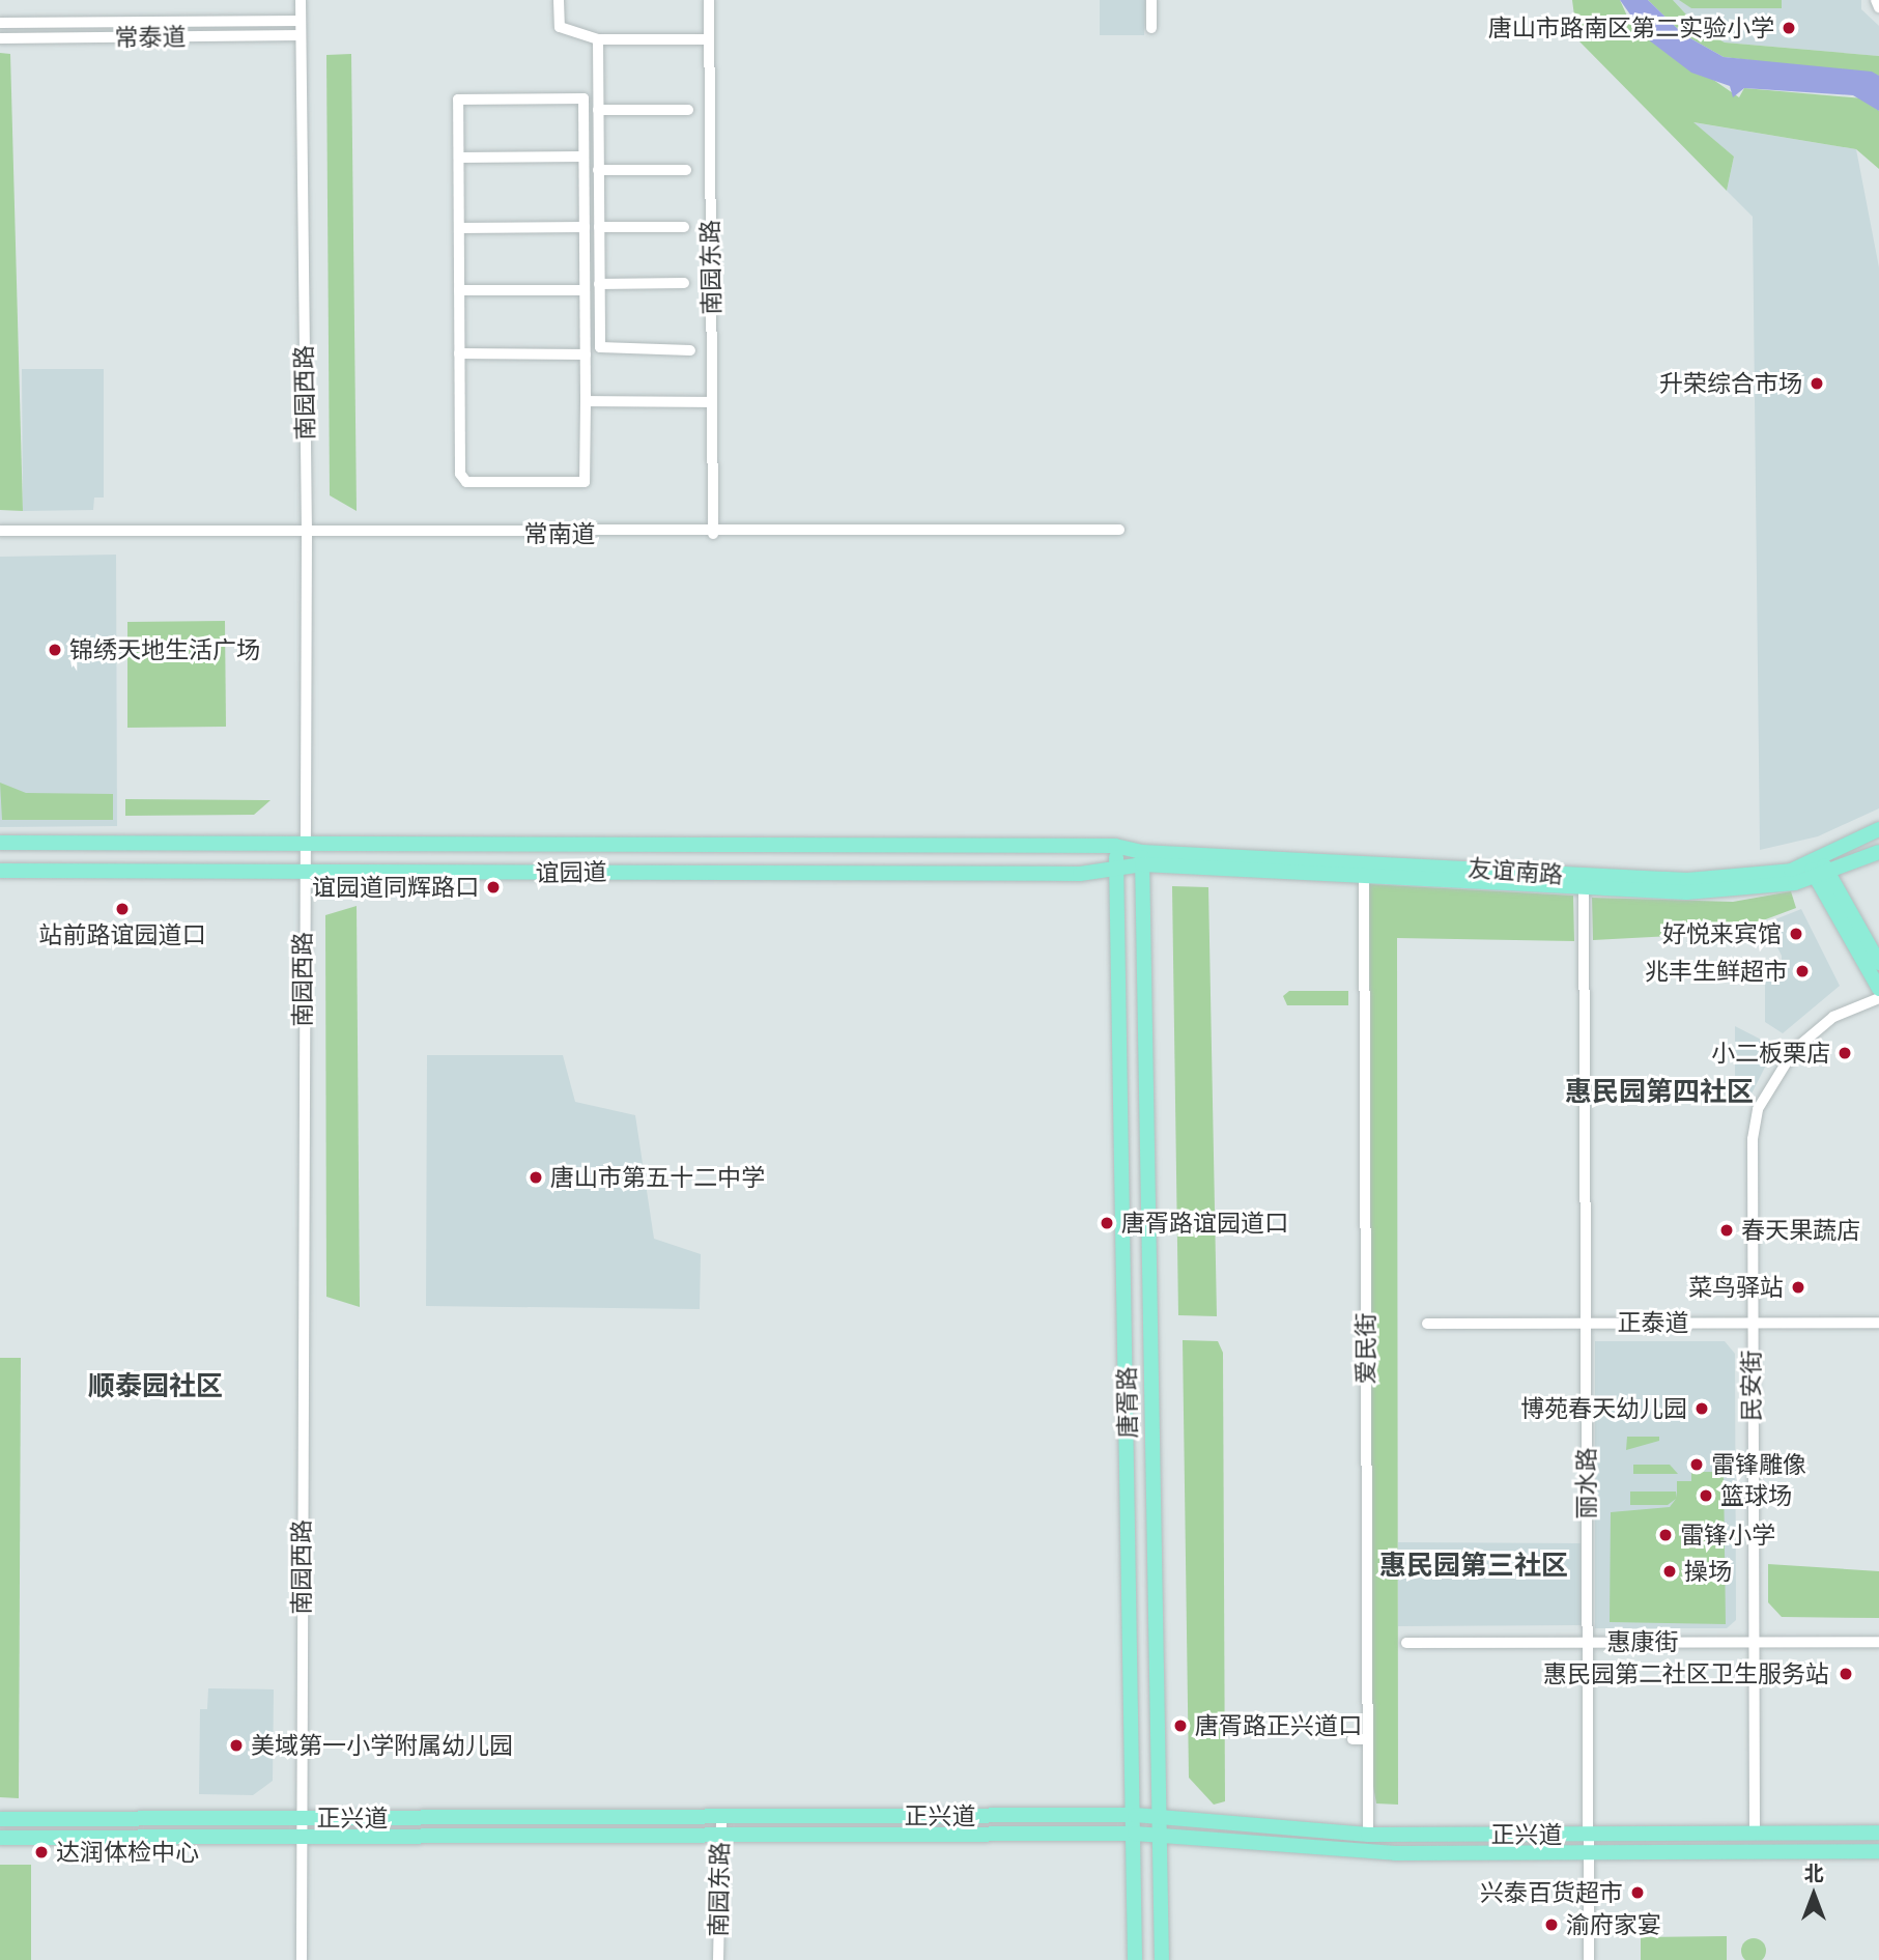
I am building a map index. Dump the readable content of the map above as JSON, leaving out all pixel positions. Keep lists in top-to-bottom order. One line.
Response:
{"streets":{"main road":["友谊南路","谊园道","唐胥路","正兴道"],"street":["常泰道","南园东路","南园西路","常南道","正泰道","爱民街","民安街","丽水路","惠康街"]},"crossings":[["常泰道","南园西路"],["南园东路","常南道"],["南园东路","正兴道"],["南园西路","常南道"],["南园西路","谊园道"],["南园西路","正兴道"],["友谊南路","谊园道"],["友谊南路","爱民街"],["友谊南路","唐胥路"],["友谊南路","丽水路"],["谊园道","唐胥路"],["正泰道","民安街"],["正泰道","丽水路"],["爱民街","正兴道"],["民安街","惠康街"],["民安街","正兴道"],["唐胥路","正兴道"],["丽水路","惠康街"],["丽水路","正兴道"]],"districts":["惠民园第四社区","顺泰园社区","惠民园第三社区"],"places":["唐山市路南区第二实验小学","升荣综合市场","锦绣天地生活广场","谊园道同辉路口","站前路谊园道口","好悦来宾馆","兆丰生鲜超市","小二板栗店","唐山市第五十二中学","唐胥路谊园道口","春天果蔬店","菜鸟驿站","博苑春天幼儿园","雷锋雕像","篮球场","雷锋小学","操场","惠民园第二社区卫生服务站","唐胥路正兴道口","美域第一小学附属幼儿园","达润体检中心","兴泰百货超市","渝府家宴"],"north":"top"}
